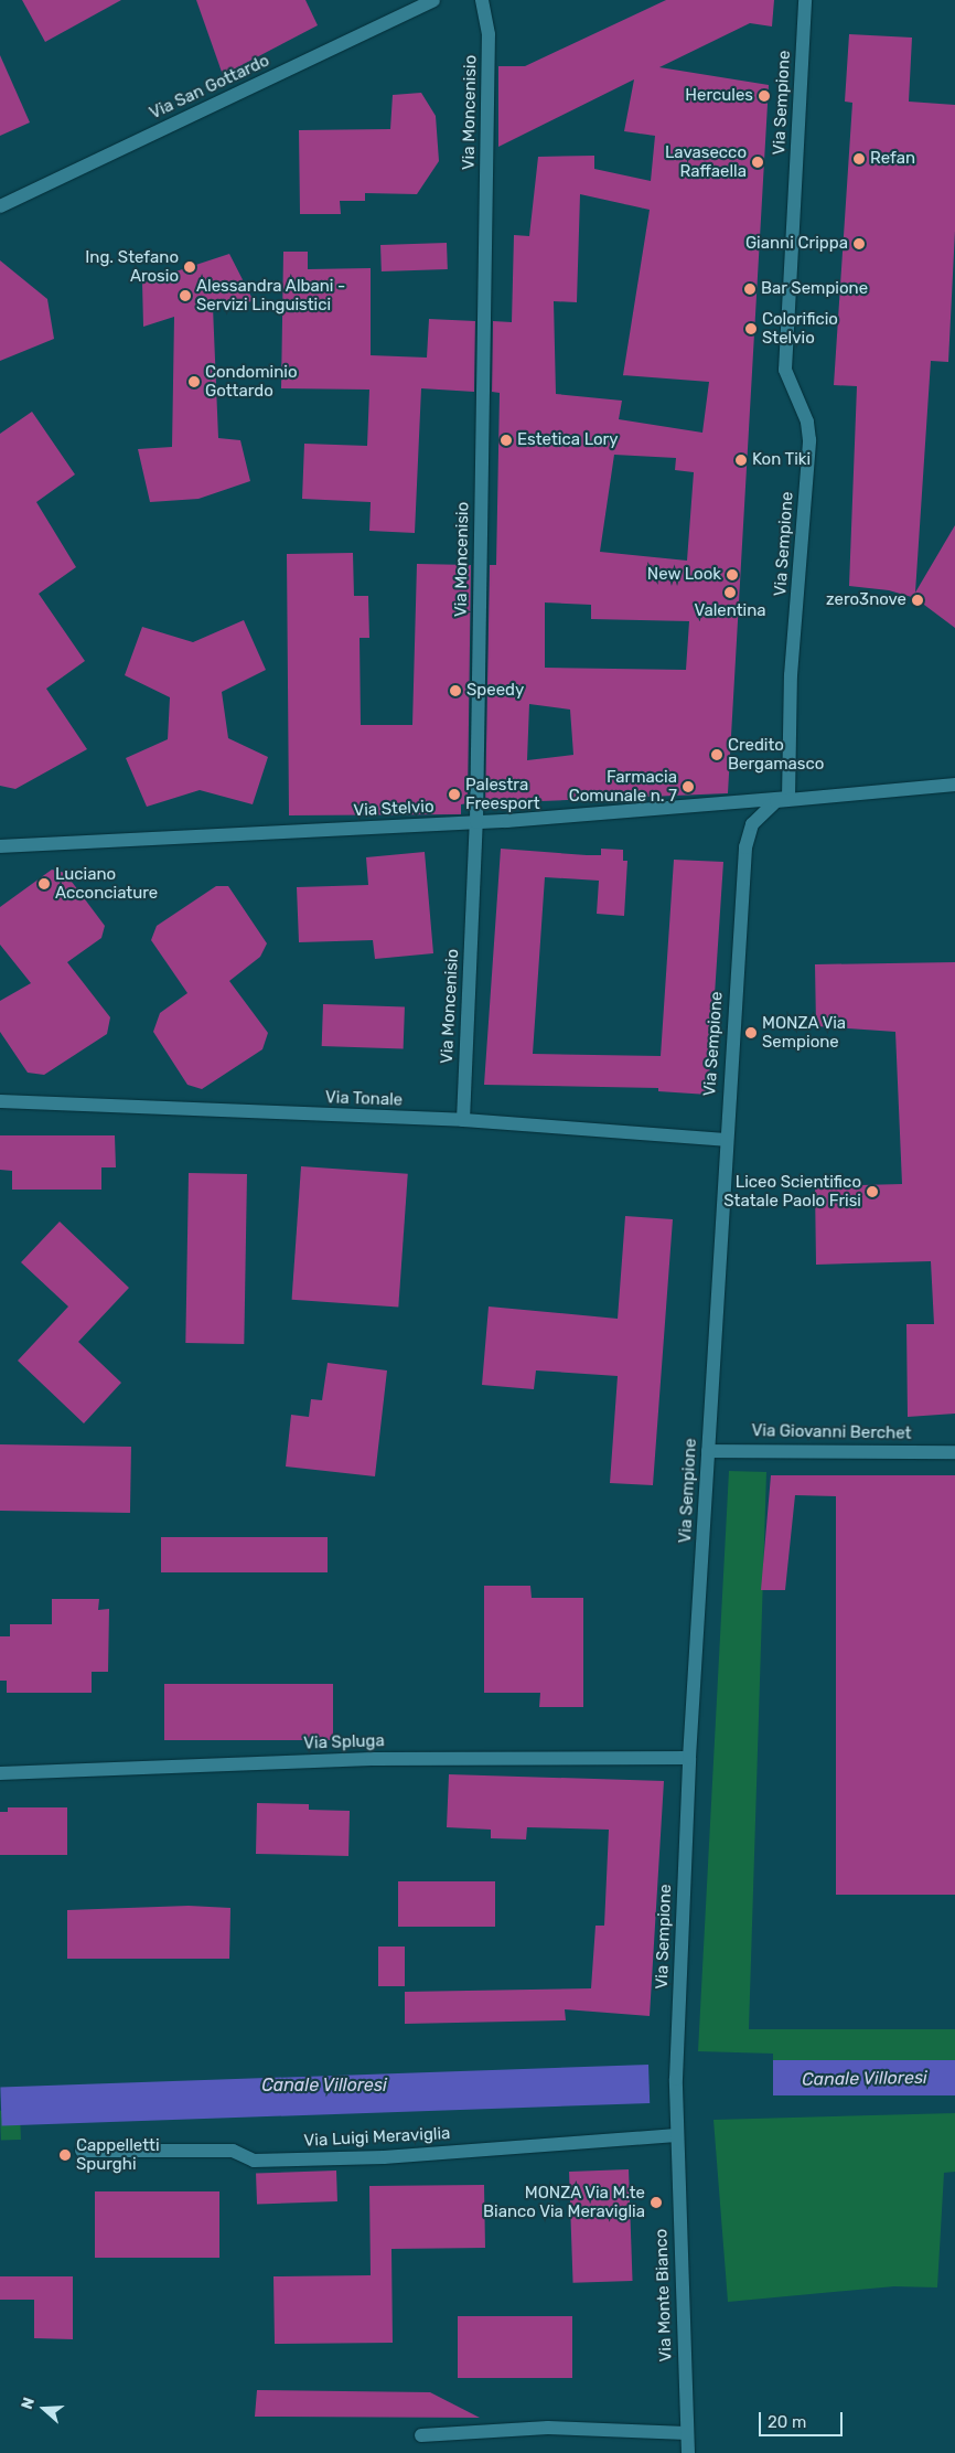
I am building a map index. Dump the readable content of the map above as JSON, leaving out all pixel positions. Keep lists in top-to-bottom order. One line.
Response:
{"streets":{"street":["Via San Gottardo","Via Sempione","Via Moncenisio","Via Stelvio","Via Tonale","Via Giovanni Berchet","Via Spluga","Via Luigi Meraviglia","Via Monte Bianco"]},"crossings":[["Via Sempione","Via Stelvio"],["Via Sempione","Via Tonale"],["Via Sempione","Via Giovanni Berchet"],["Via Sempione","Via Spluga"],["Via Sempione","Via Luigi Meraviglia"],["Via Sempione","Via Monte Bianco"],["Via Moncenisio","Via Stelvio"],["Via Moncenisio","Via Tonale"],["Via Luigi Meraviglia","Via Monte Bianco"]],"water":["Canale Villoresi"],"places":["Hercules","Refan","Lavasecco Raffaella","Gianni Crippa","Ing. Stefano Arosio","Bar Sempione","Alessandra Albani - Servizi Linguistici","Colorificio Stelvio","Condominio Gottardo","Estetica Lory","Kon Tiki","New Look","Valentina","zero3nove","Speedy","Credito Bergamasco","Farmacia Comunale n. 7","Palestra Freesport","Luciano Acconciature","MONZA Via Sempione","Liceo Scientifico Statale Paolo Frisi","Cappelletti Spurghi","MONZA Via M.te Bianco Via Meraviglia"],"scale_bar":"20 m","north":"left"}
